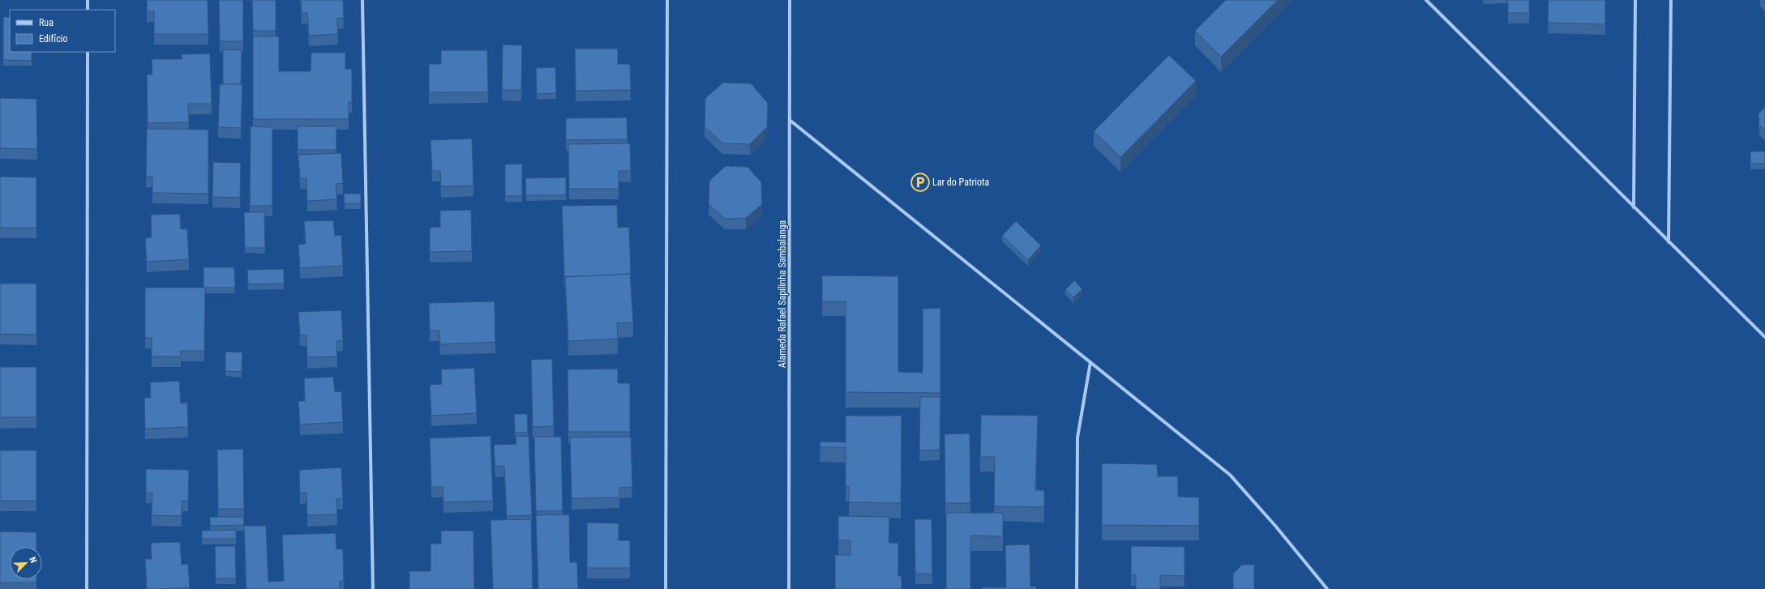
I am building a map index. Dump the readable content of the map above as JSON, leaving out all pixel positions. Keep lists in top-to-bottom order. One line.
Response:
{"streets":{"street":["Alameda Rafael Sapilinha Sambalanga"]},"places":{"parking":["Lar do Patriota"]},"legend":["Rua","Edifício"],"north":"top right"}
